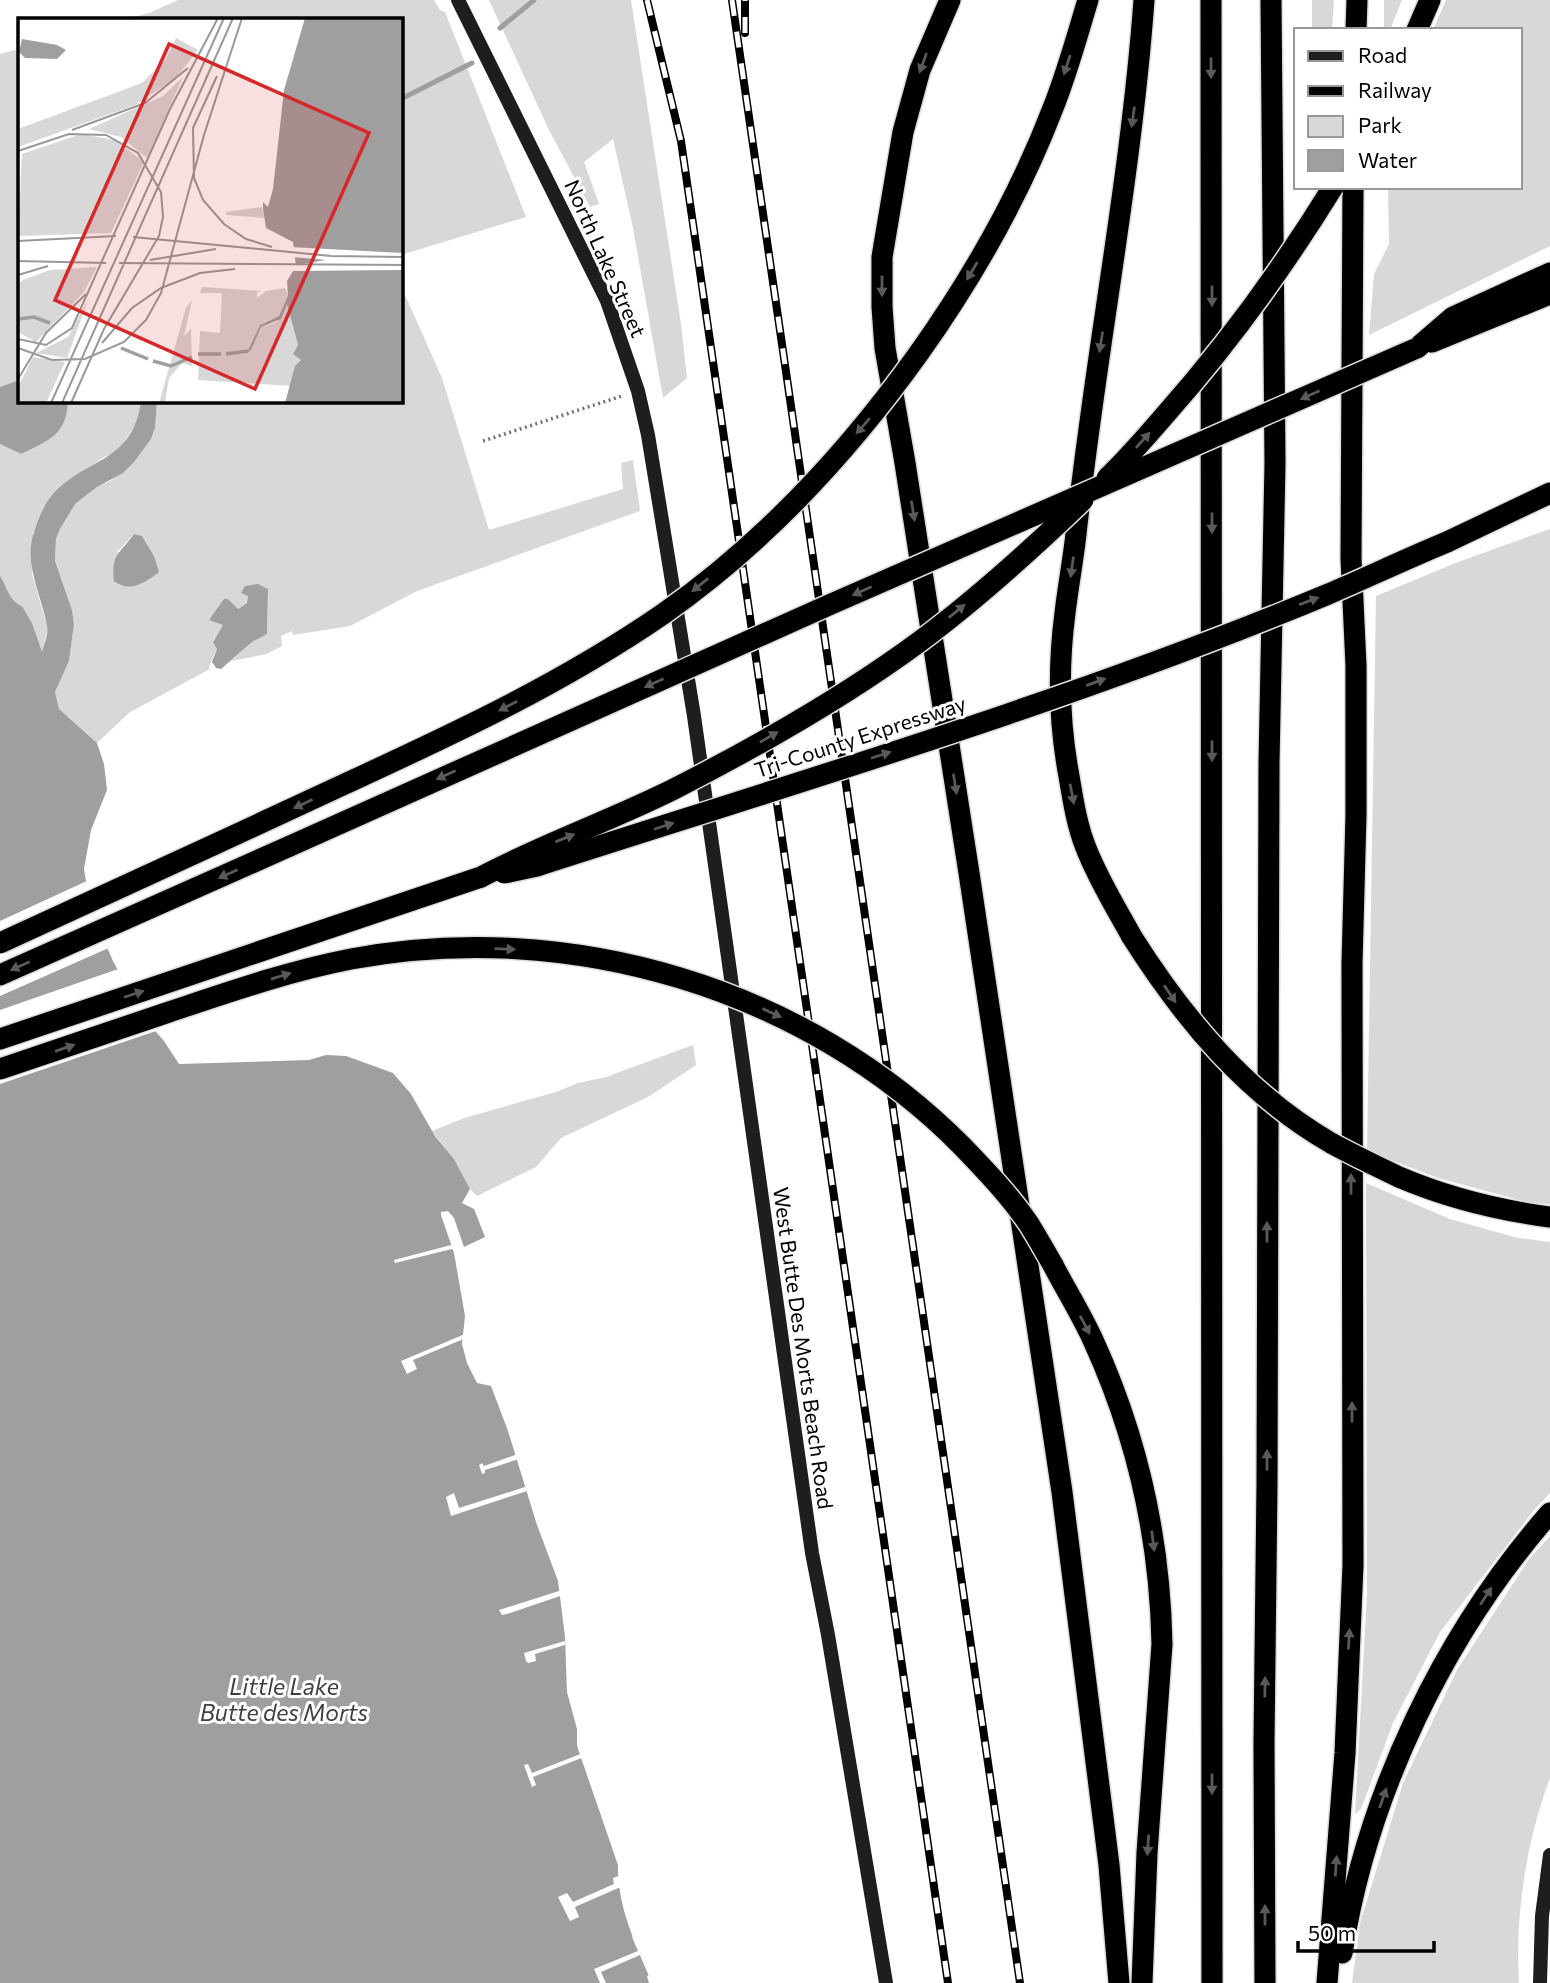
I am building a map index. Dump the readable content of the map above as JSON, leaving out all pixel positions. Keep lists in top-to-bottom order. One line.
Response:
{"streets":{"highway":["Tri-County Expressway"],"street":["North Lake Street","West Butte Des Morts Beach Road"]},"crossings":[["North Lake Street","West Butte Des Morts Beach Road"]],"water":["Little Lake Butte des Morts"],"legend":["Road","Railway","Park","Water"],"scale_bar":"50 m"}
